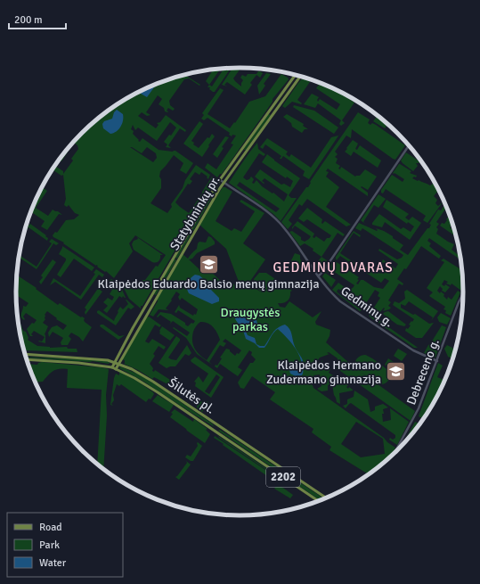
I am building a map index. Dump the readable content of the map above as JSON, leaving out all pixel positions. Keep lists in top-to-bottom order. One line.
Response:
{"streets":{"main road":["Statybininkų pr.","Šilutės pl.","2202"],"street":["Gedminų g.","Debreceno g."]},"crossings":[["Statybininkų pr.","Gedminų g."],["Statybininkų pr.","Šilutės pl."],["Gedminų g.","Debreceno g."]],"districts":["GEDMINŲ DVARAS"],"parks":["Draugystės parkas"],"places":{"school or university":["Klaipėdos Eduardo Balsio menų gimnazija","Klaipėdos Hermano Zudermano gimnazija"]},"legend":["Road","Park","Water"],"scale_bar":"200 m"}
